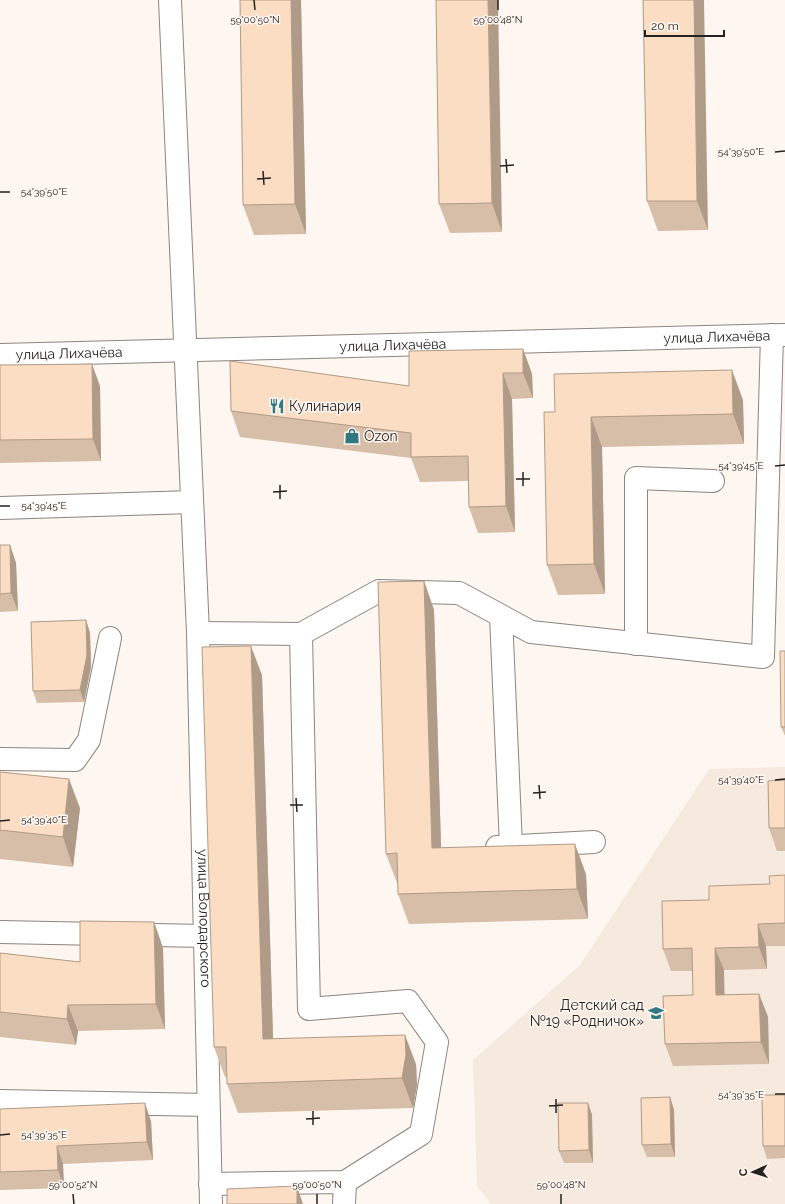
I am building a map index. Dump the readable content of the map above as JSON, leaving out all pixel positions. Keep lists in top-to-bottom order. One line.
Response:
{"streets":{"street":["улица Лихачёва","улица Володарского"]},"crossings":[["улица Лихачёва","улица Володарского"]],"places":{"restaurant":["Кулинария"],"shop":["Ozon"],"school or university":["Детский сад №19 «Родничок»"]},"scale_bar":"20 m","north":"left","coordinates":["59°00'50\"N","59°00'48\"N","54°39'50\"E","54°39'45\"E","54°39'40\"E","54°39'35\"E","59°00'52\"N"]}
